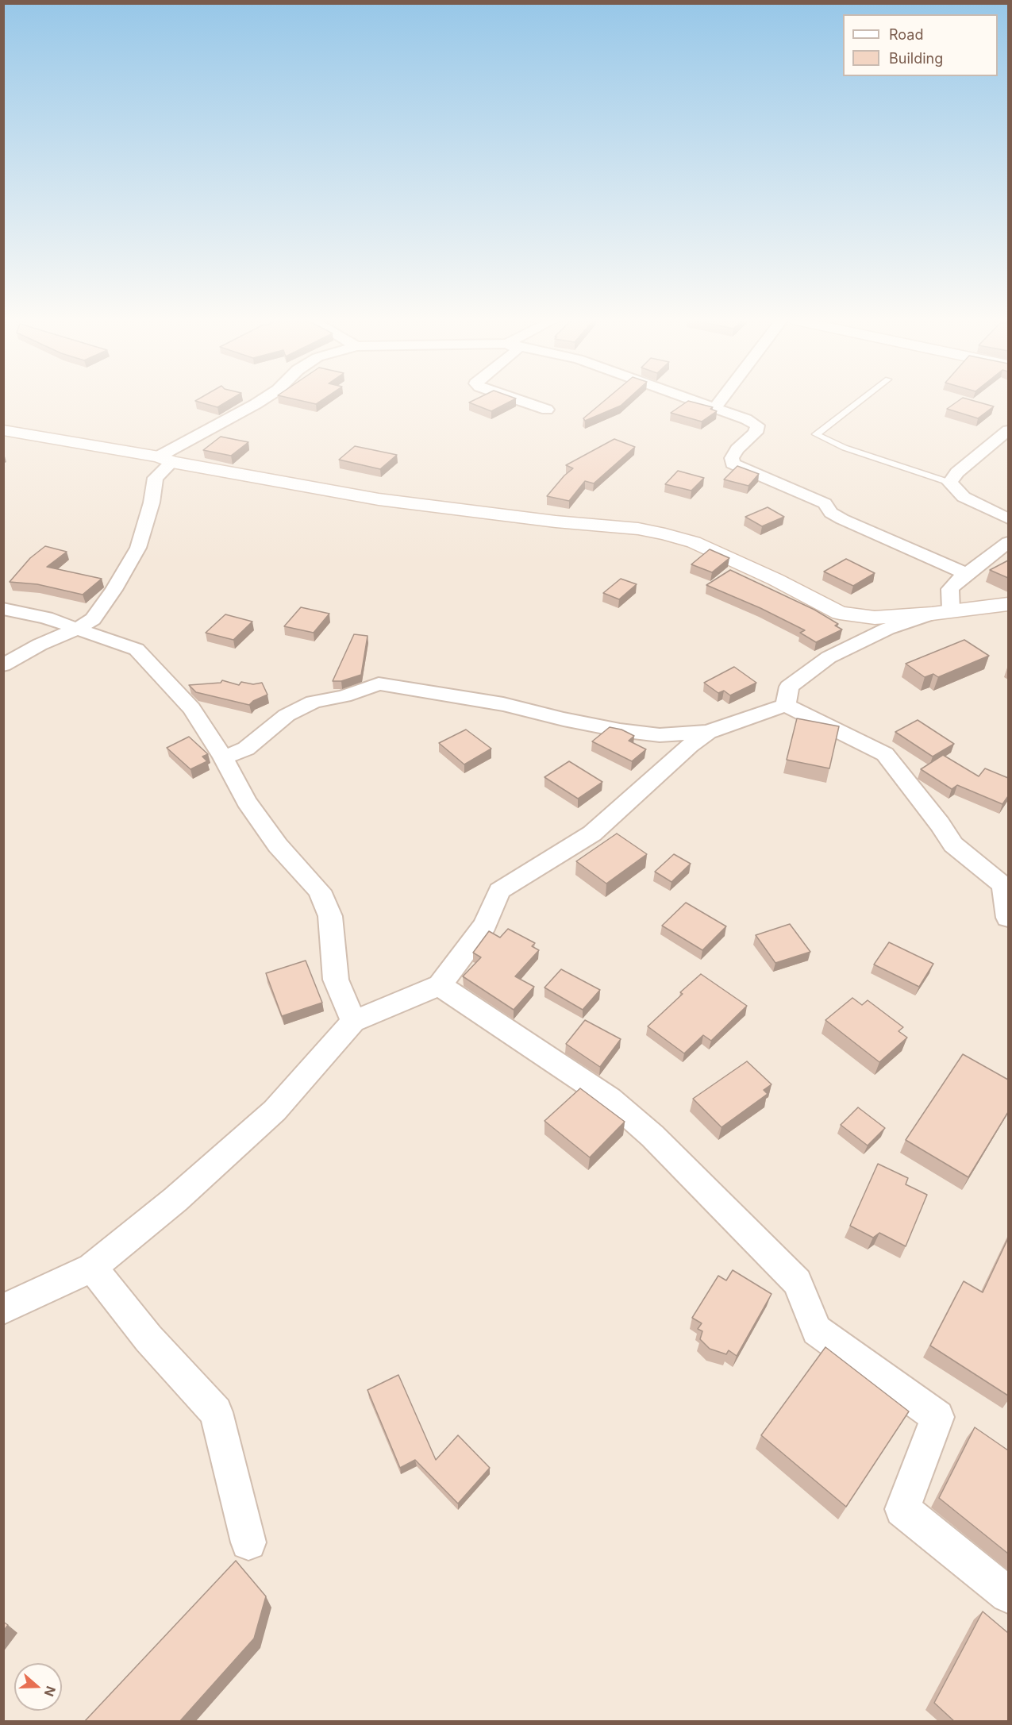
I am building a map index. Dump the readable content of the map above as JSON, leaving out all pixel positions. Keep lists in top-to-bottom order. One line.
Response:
{"legend":["Road","Building"],"north":"right"}
